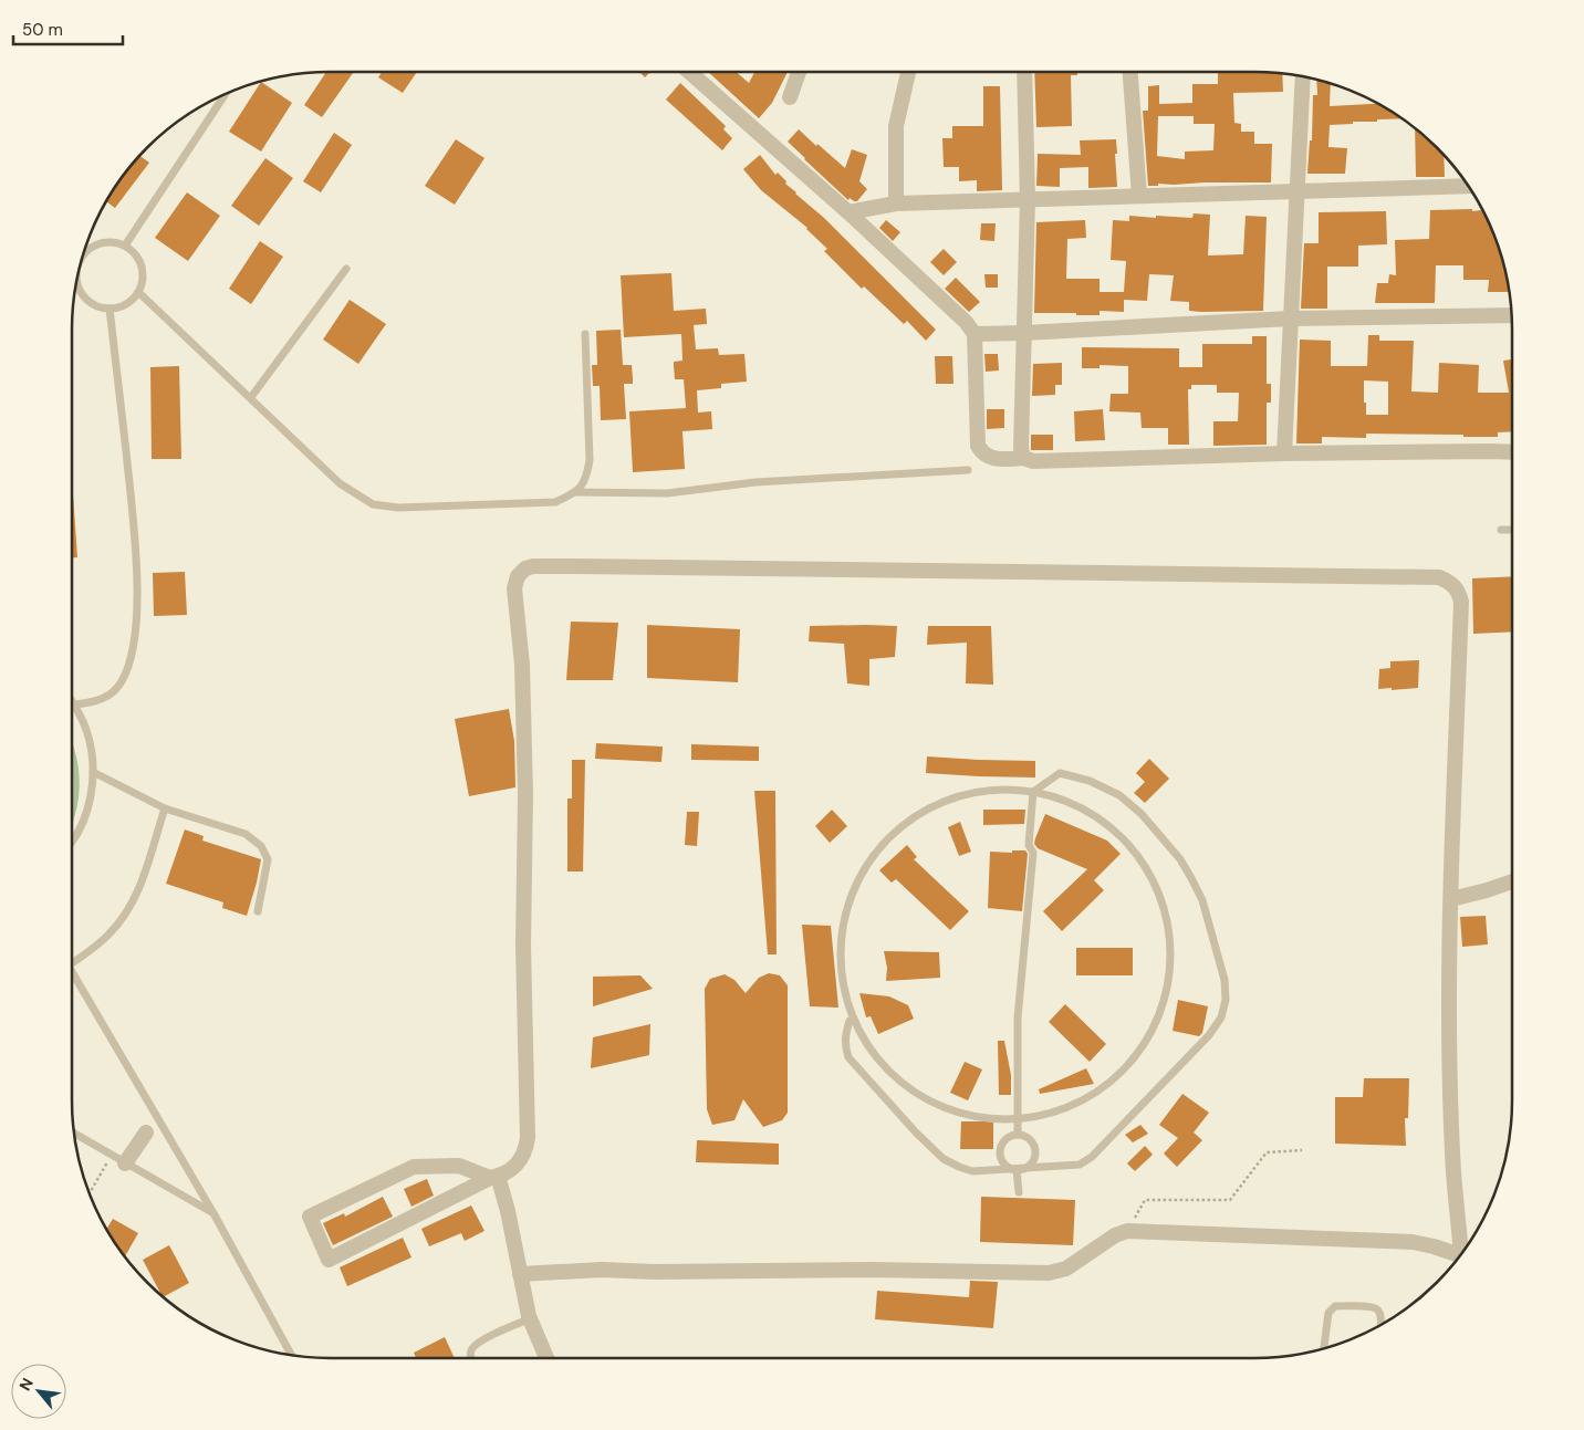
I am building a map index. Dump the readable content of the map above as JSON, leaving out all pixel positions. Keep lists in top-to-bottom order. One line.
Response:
{"scale_bar":"50 m","north":"top left"}
